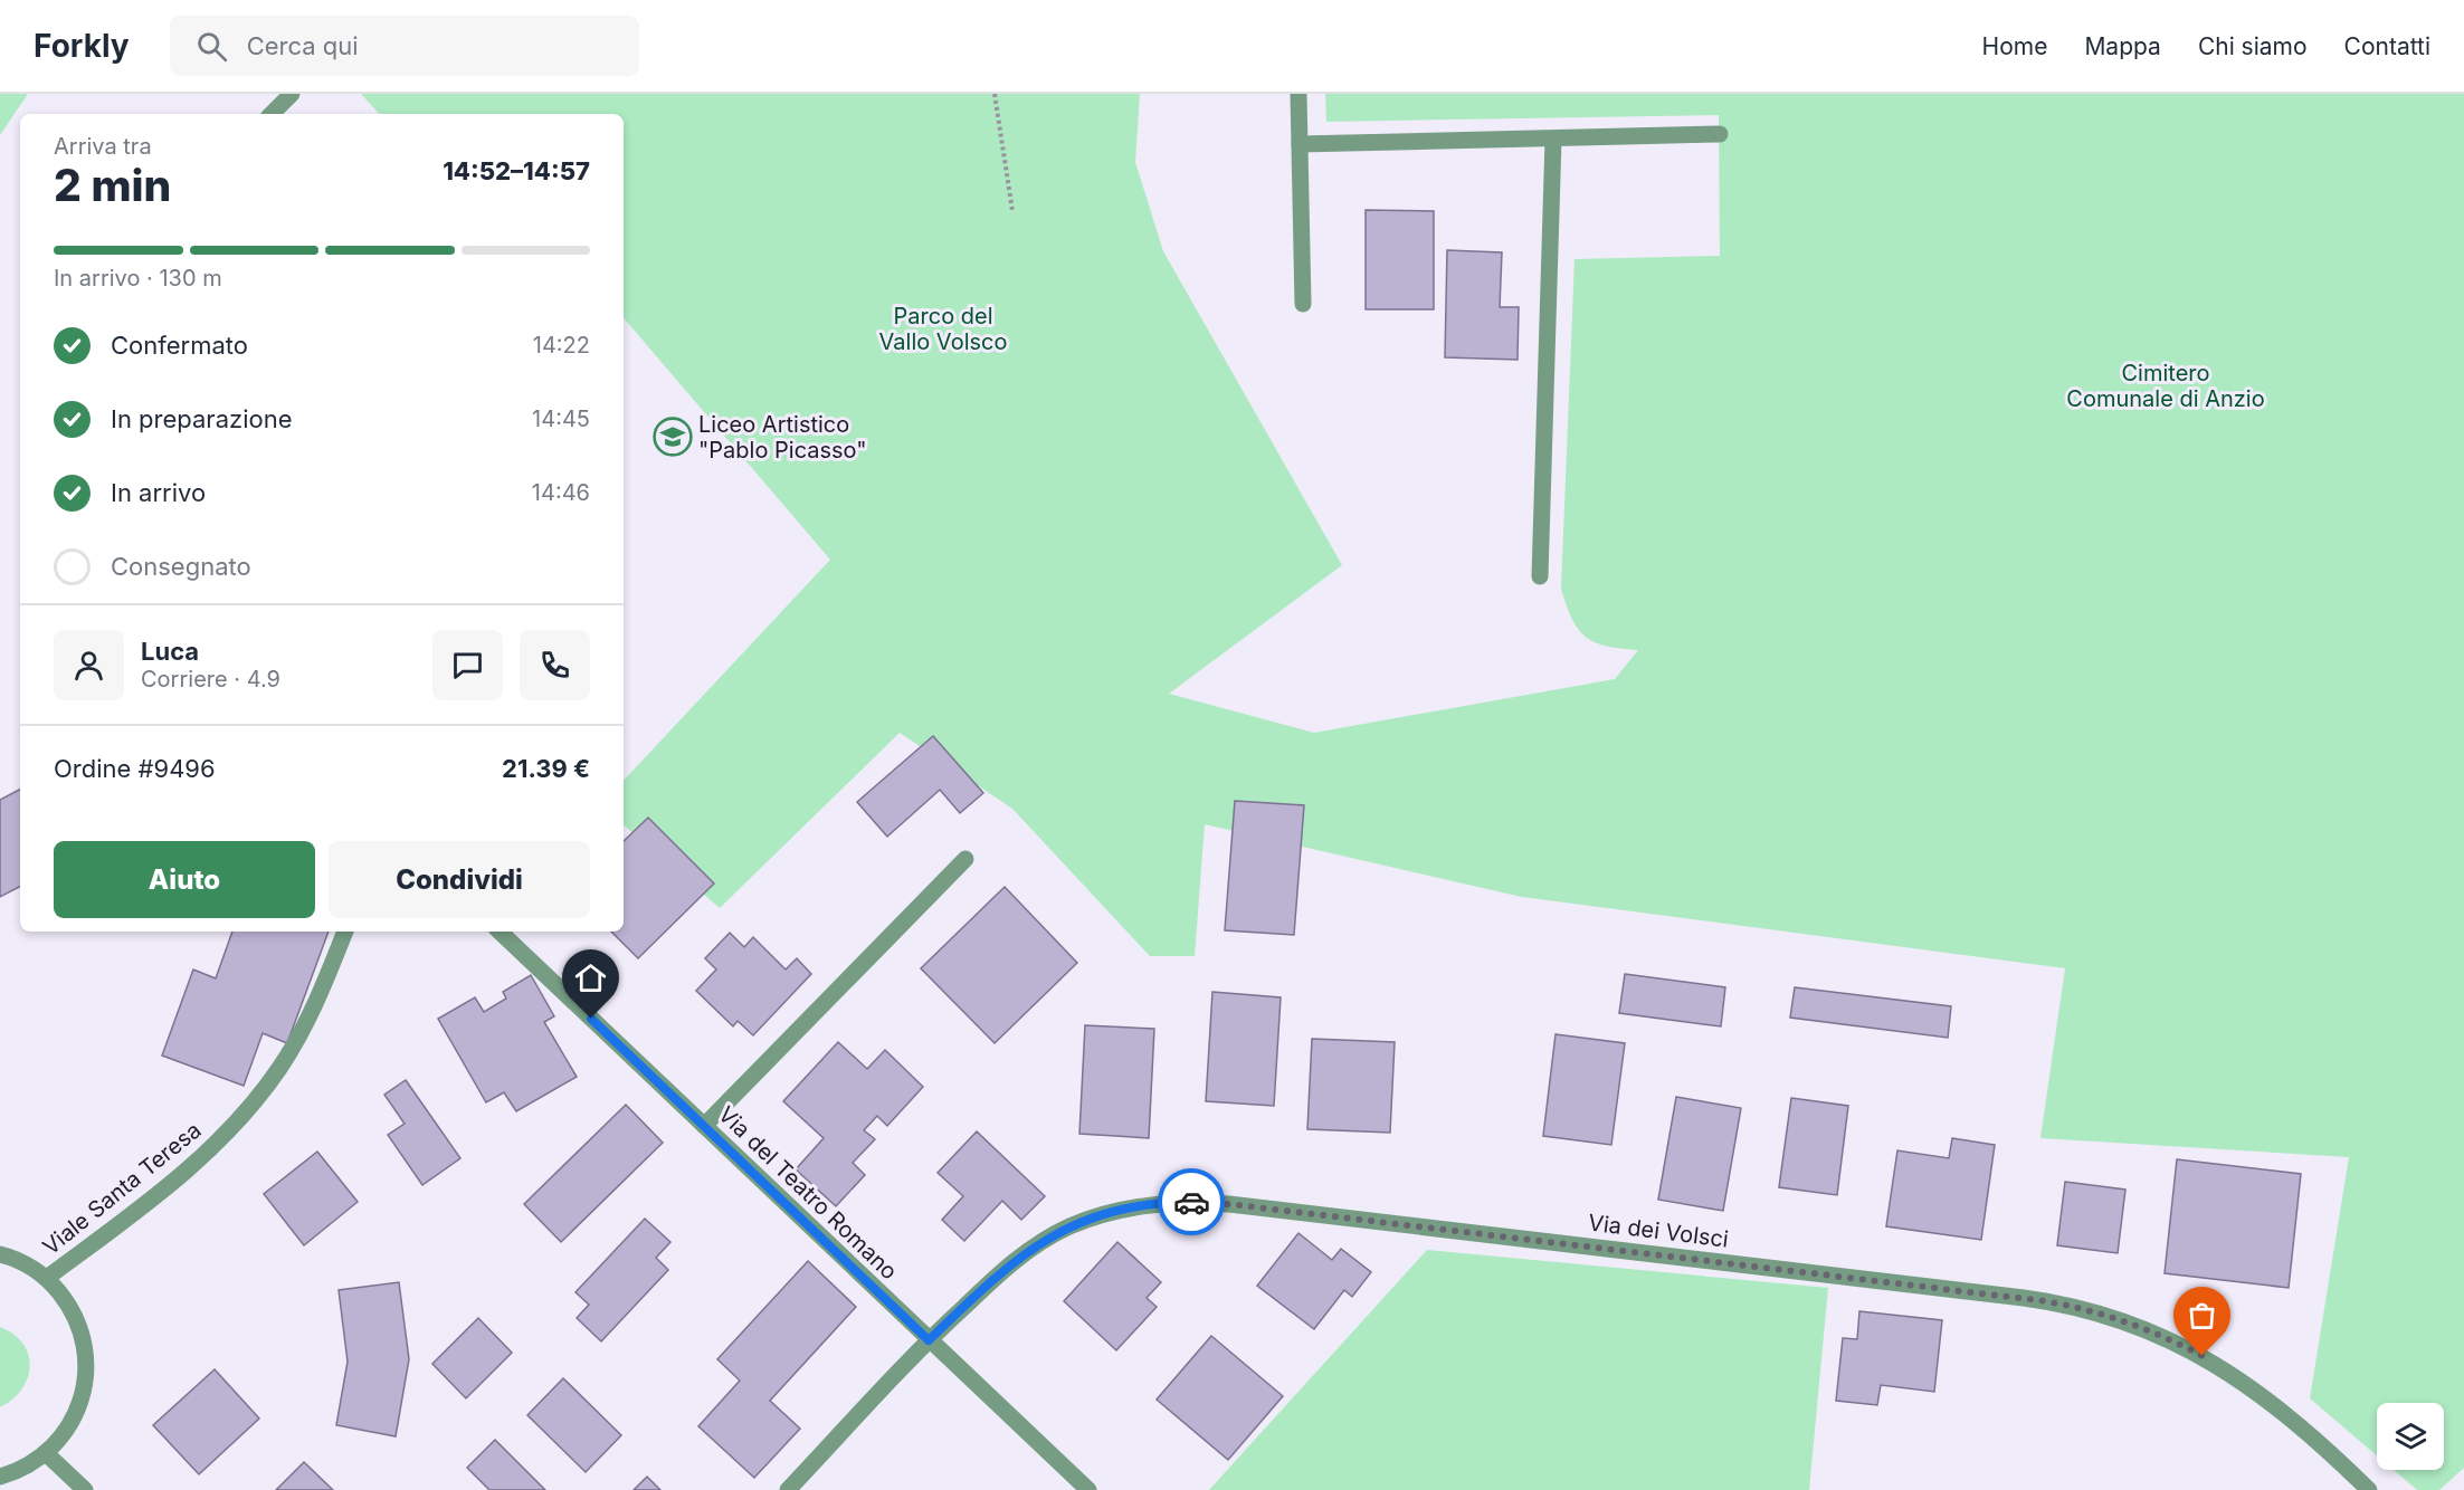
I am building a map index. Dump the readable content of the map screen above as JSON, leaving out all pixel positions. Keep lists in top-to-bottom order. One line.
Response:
{"streets":{"street":["Viale Santa Teresa","Via del Teatro Romano","Via dei Volsci"]},"crossings":[["Via del Teatro Romano","Via dei Volsci"]],"parks":["Parco del Vallo Volsco","Cimitero Comunale di Anzio"],"places":{"school or university":["Liceo Artistico \"Pablo Picasso\""]},"page":{"header":"Forkly","search":"Cerca qui","nav":["Home","Mappa","Chi siamo","Contatti"],"heading":["2 min","Arriva tra","14:52–14:57"],"panel":["Luca","Corriere · 4.9","Ordine #9496","21.39 €"],"bar":"In arrivo · 130 m","list":[["Confermato","14:22"],["In preparazione","14:45"],["In arrivo","14:46"],"Consegnato"],"buttons":["Aiuto","Condividi"]}}
